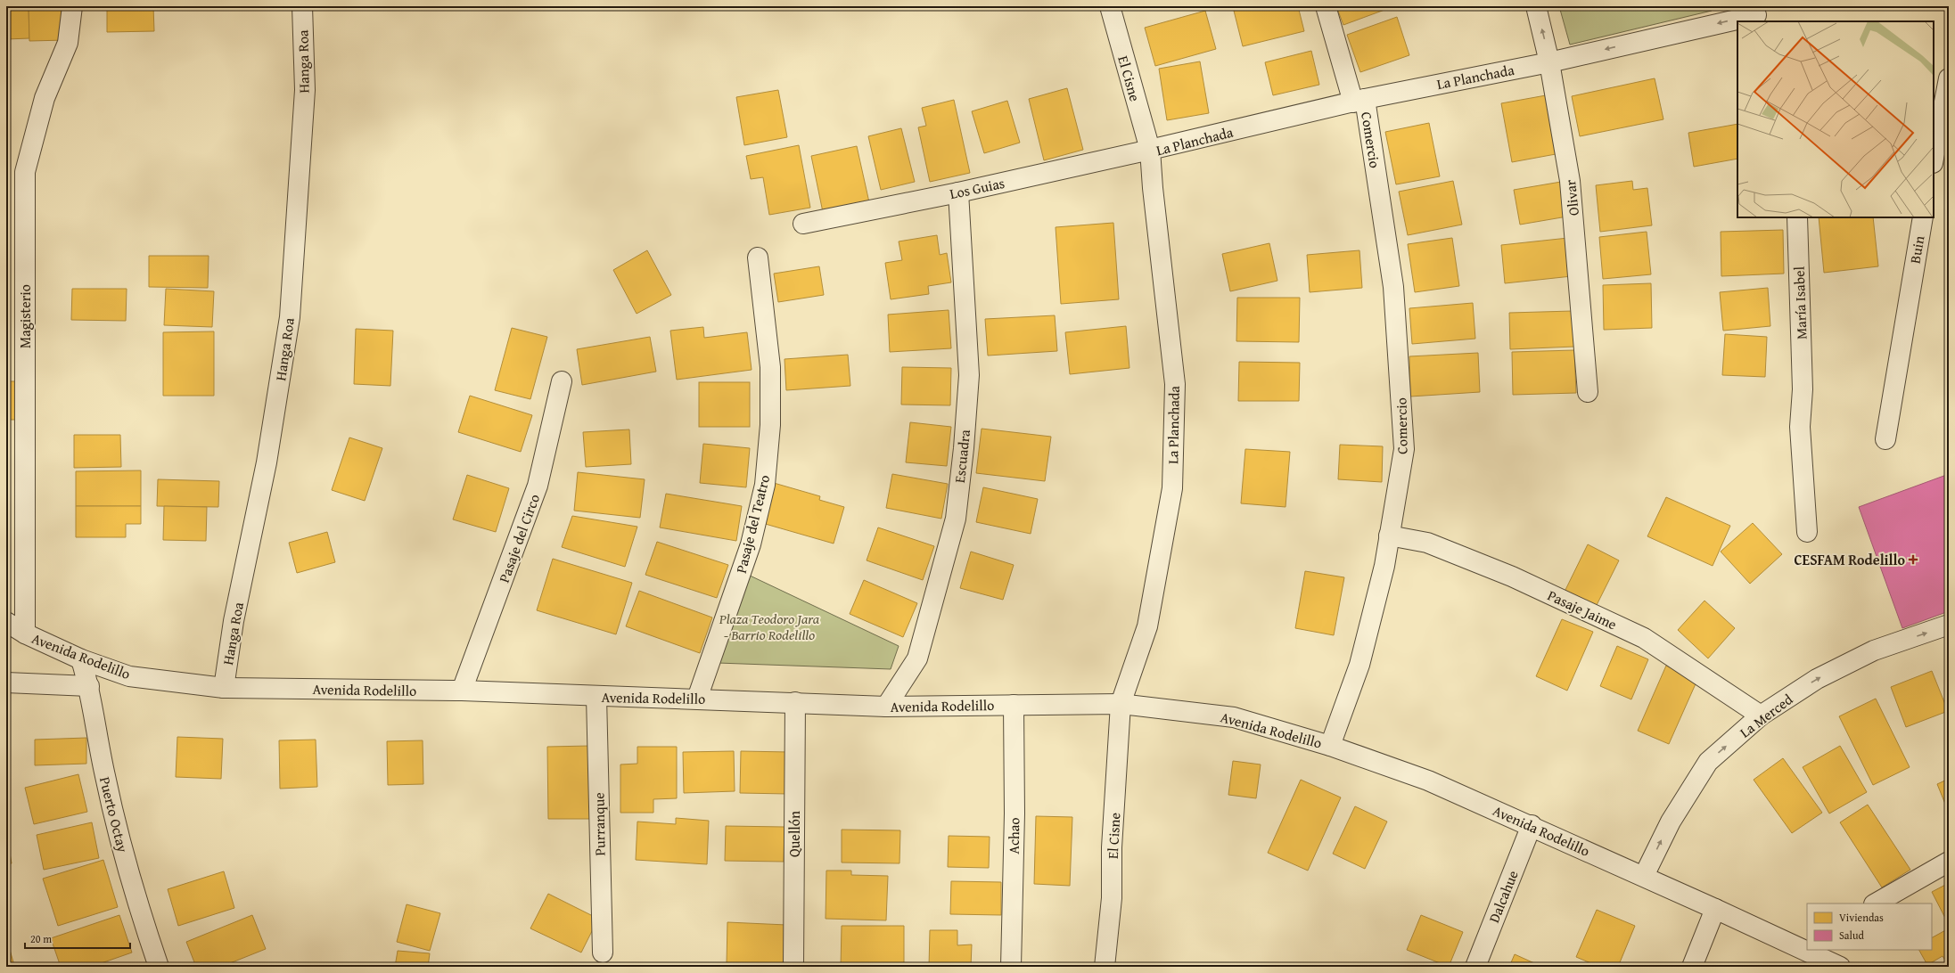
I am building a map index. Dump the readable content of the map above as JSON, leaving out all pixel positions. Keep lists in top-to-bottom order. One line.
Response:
{"streets":{"street":["Hanga Roa","La Planchada","El Cisne","Comercio","Los Guias","Olivar","Buin","María Isabel","Magisterio","Escuadra","Pasaje del Teatro","Pasaje del Circo","Pasaje Jaime","Avenida Rodelillo","La Merced","Puerto Octay","Purranque","Quellón","Achao","Dalcahue"]},"crossings":[["Hanga Roa","Avenida Rodelillo"],["La Planchada","El Cisne"],["La Planchada","Comercio"],["La Planchada","Los Guias"],["La Planchada","Olivar"],["La Planchada","Avenida Rodelillo"],["El Cisne","Los Guias"],["El Cisne","Avenida Rodelillo"],["Comercio","Pasaje Jaime"],["Comercio","Avenida Rodelillo"],["Los Guias","Escuadra"],["Magisterio","Avenida Rodelillo"],["Escuadra","Avenida Rodelillo"],["Pasaje del Teatro","Avenida Rodelillo"],["Pasaje del Circo","Avenida Rodelillo"],["Pasaje Jaime","La Merced"],["Avenida Rodelillo","La Merced"],["Avenida Rodelillo","Puerto Octay"],["Avenida Rodelillo","Purranque"],["Avenida Rodelillo","Quellón"],["Avenida Rodelillo","Achao"],["Avenida Rodelillo","Dalcahue"]],"one_way":["La Merced"],"parks":["Plaza Teodoro Jara - Barrio Rodelillo"],"places":{"health":["CESFAM Rodelillo"]},"legend":["Viviendas","Salud"],"scale_bar":"20 m"}
